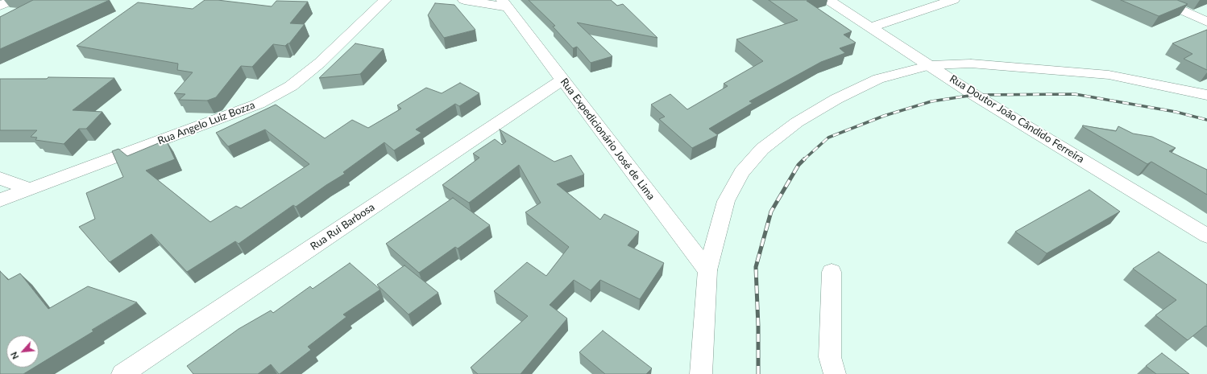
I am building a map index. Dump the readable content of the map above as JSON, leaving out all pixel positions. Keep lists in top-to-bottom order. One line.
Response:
{"streets":{"street":["Rua Doutor João Cândido Ferreira","Rua Angelo Luiz Bozza","Rua Expedicionário José de Lima","Rua Rui Barbosa"]},"crossings":[["Rua Expedicionário José de Lima","Rua Rui Barbosa"]],"north":"bottom left"}
